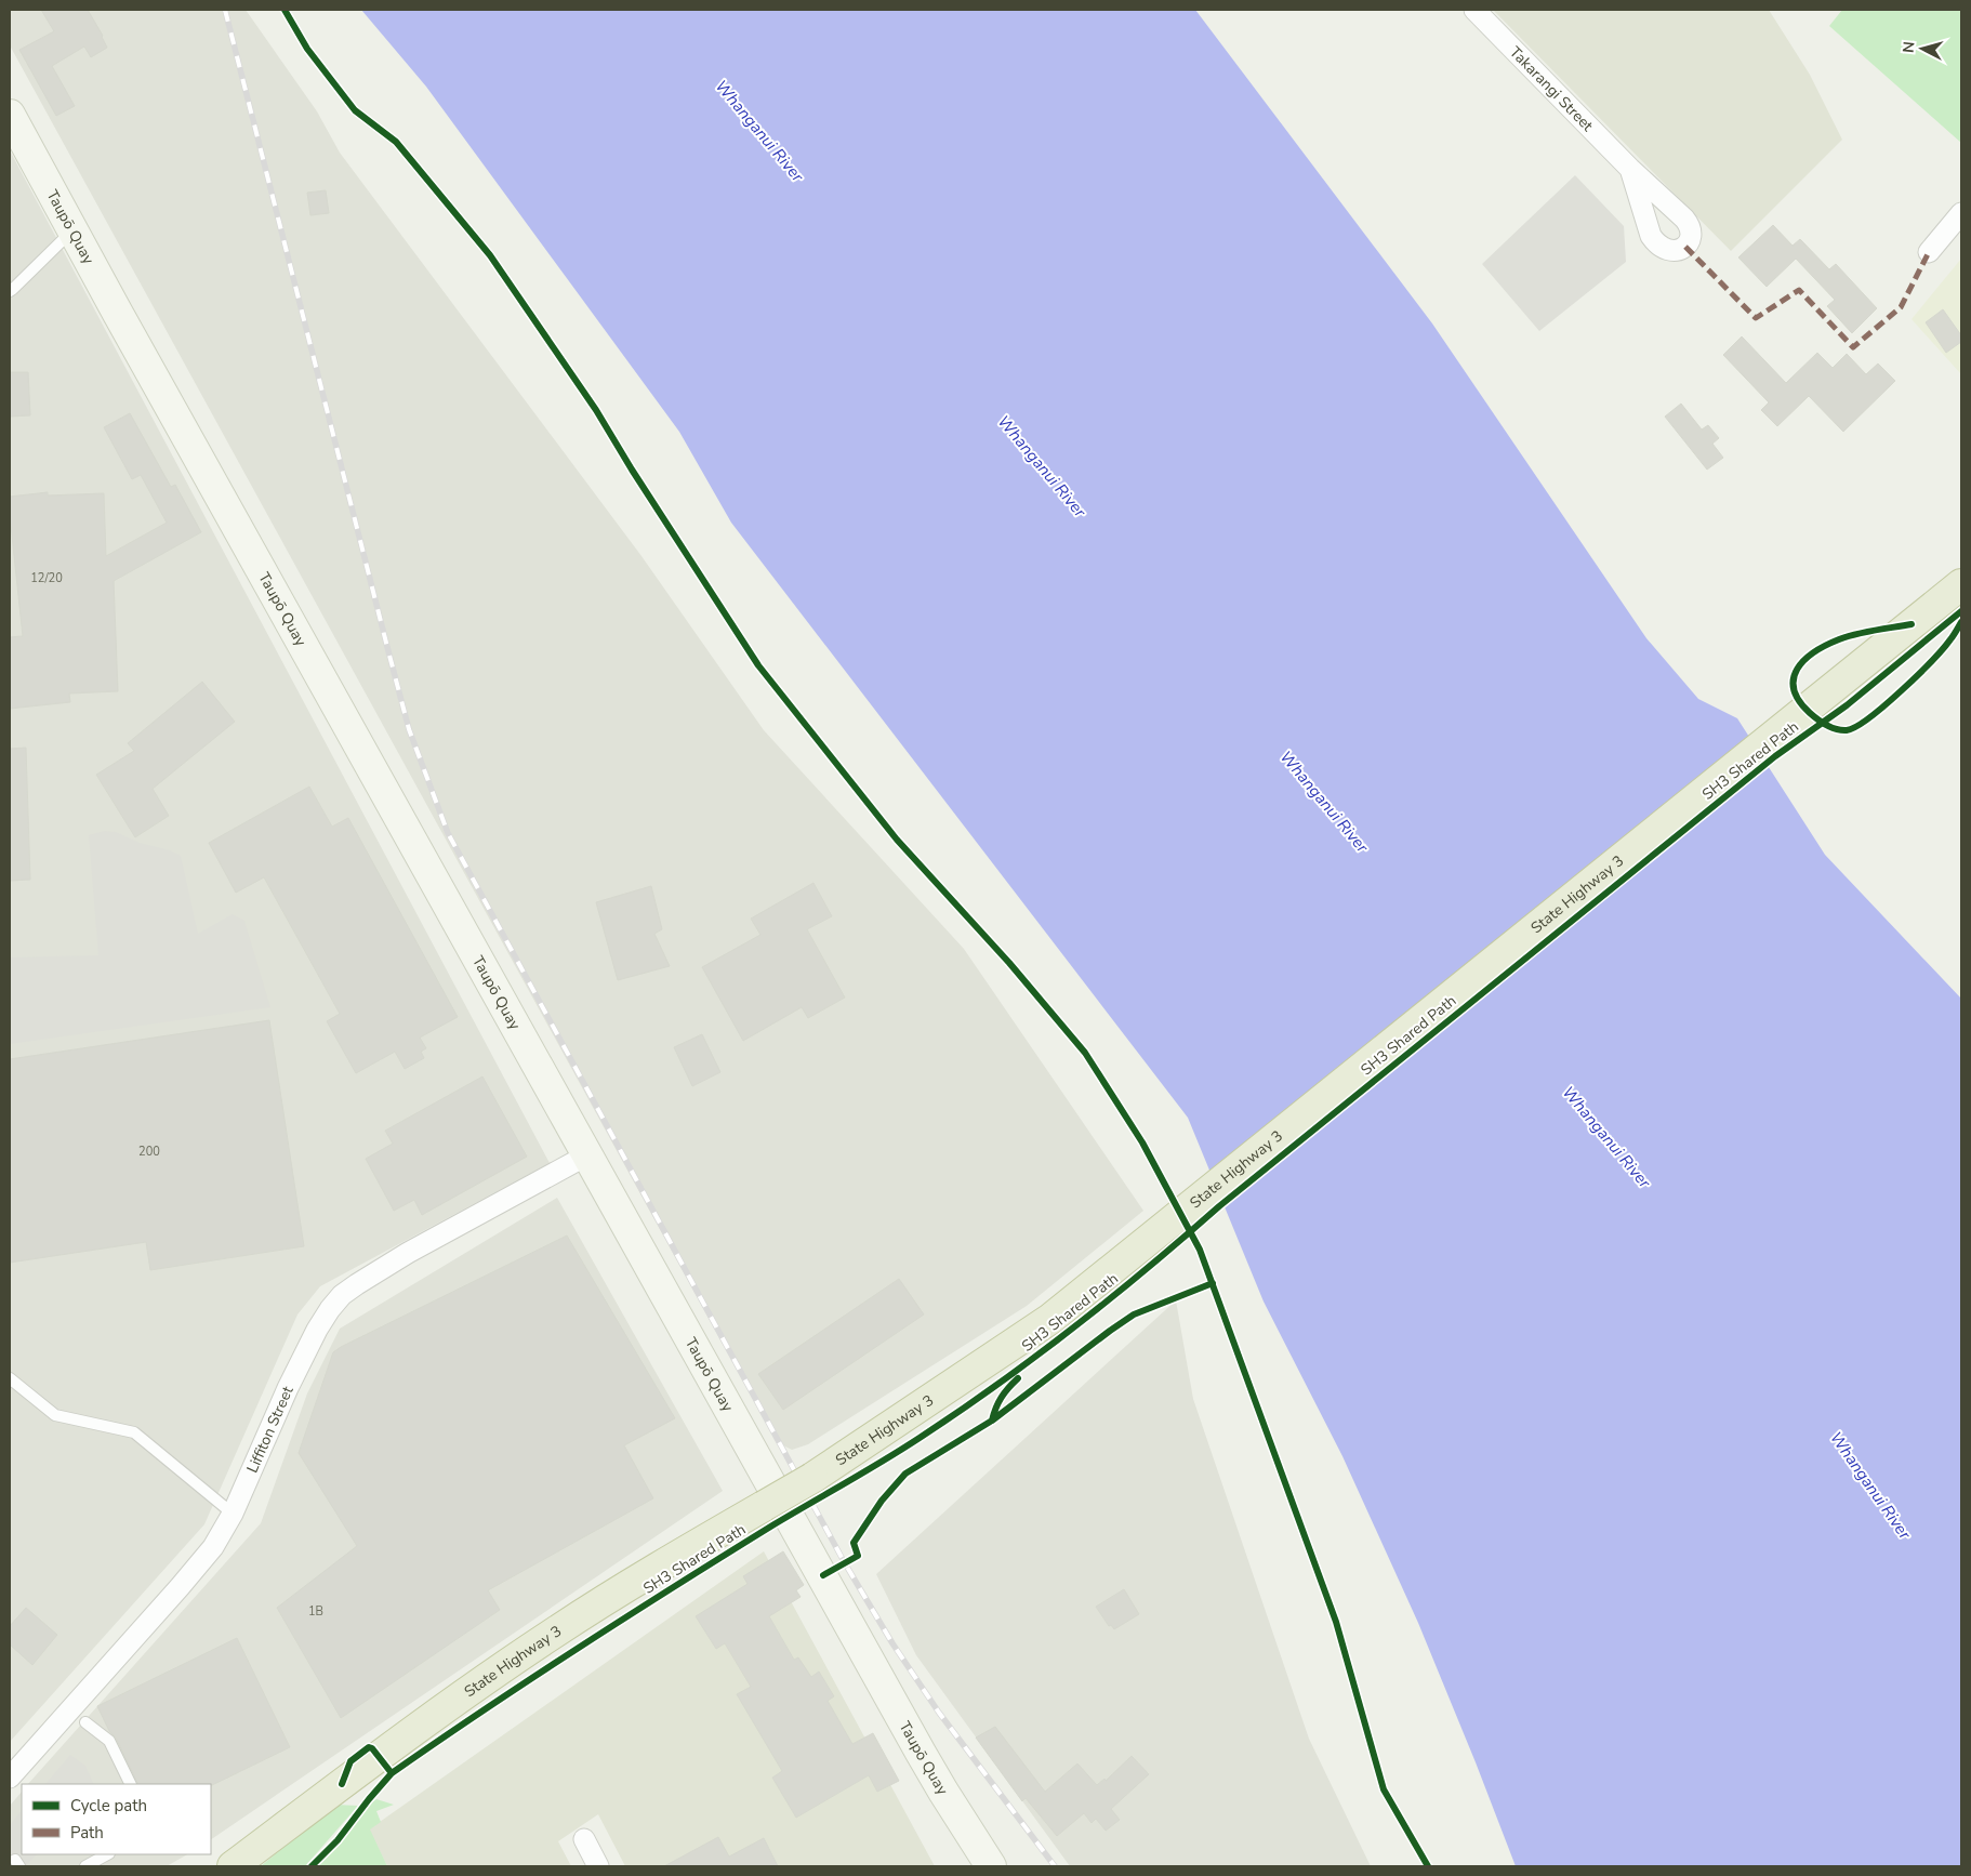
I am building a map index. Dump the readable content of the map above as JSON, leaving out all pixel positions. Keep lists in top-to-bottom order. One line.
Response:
{"streets":{"highway":["State Highway 3"],"street":["Takarangi Street","Taupō Quay","Liffiton Street"],"cycle path":["SH3 Shared Path"]},"crossings":[["Taupō Quay","Liffiton Street"]],"water":["Whanganui River"],"house_numbers":["12/20","200","1B"],"legend":["Cycle path","Path"],"north":"left"}
